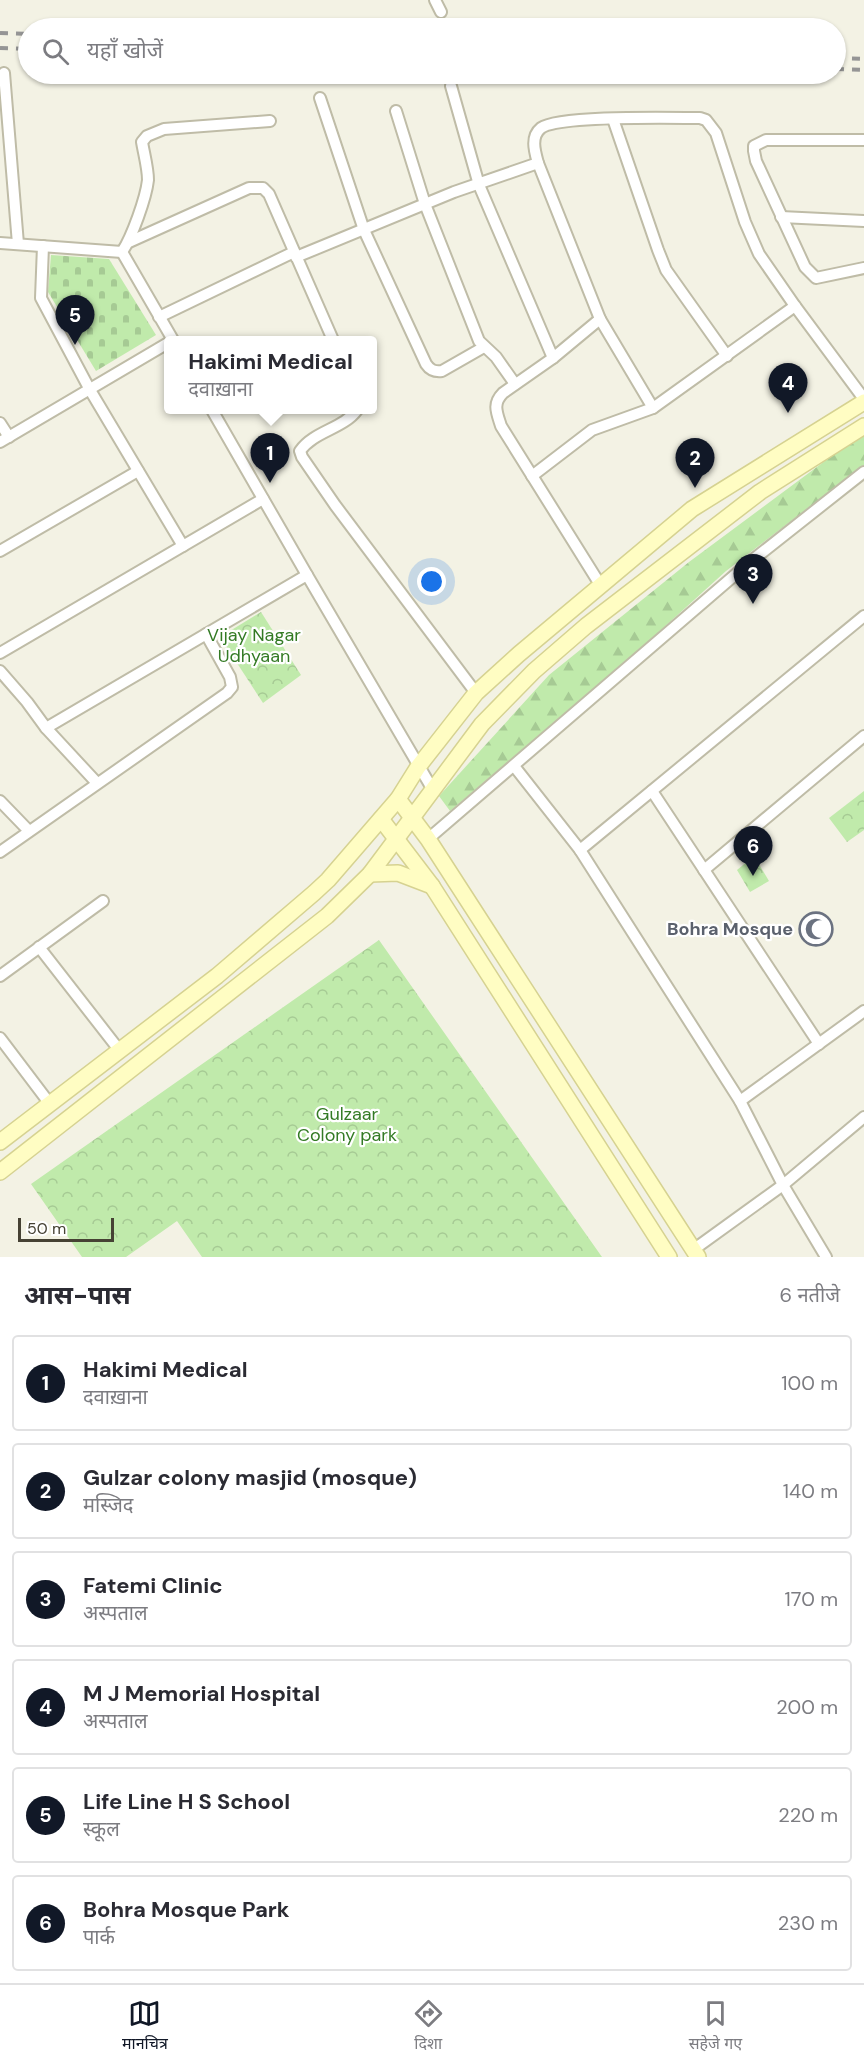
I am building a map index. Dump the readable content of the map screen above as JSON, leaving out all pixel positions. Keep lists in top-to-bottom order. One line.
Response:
{"parks":["Vijay Nagar Udhyaan","Gulzaar Colony park"],"places":{"mosque":["Bohra Mosque"]},"scale_bar":"50 m","page":{"search":"यहाँ खोजें","pins":["5","4","1","2","3","6"],"popup":["Hakimi Medical","दवाख़ाना"],"scale":"50 m","heading":["आस-पास","6 नतीजे"],"list":[{"mark":"1","name":"Hakimi Medical","note":"दवाख़ाना","value":"100 m"},{"mark":"2","name":"Gulzar colony masjid (mosque)","note":"मस्जिद","value":"140 m"},{"mark":"3","name":"Fatemi Clinic","note":"अस्पताल","value":"170 m"},{"mark":"4","name":"M J Memorial Hospital","note":"अस्पताल","value":"200 m"},{"mark":"5","name":"Life Line H S School","note":"स्कूल","value":"220 m"},{"mark":"6","name":"Bohra Mosque Park","note":"पार्क","value":"230 m"}],"nav":["मानचित्र","दिशा","सहेजे गए"]}}
